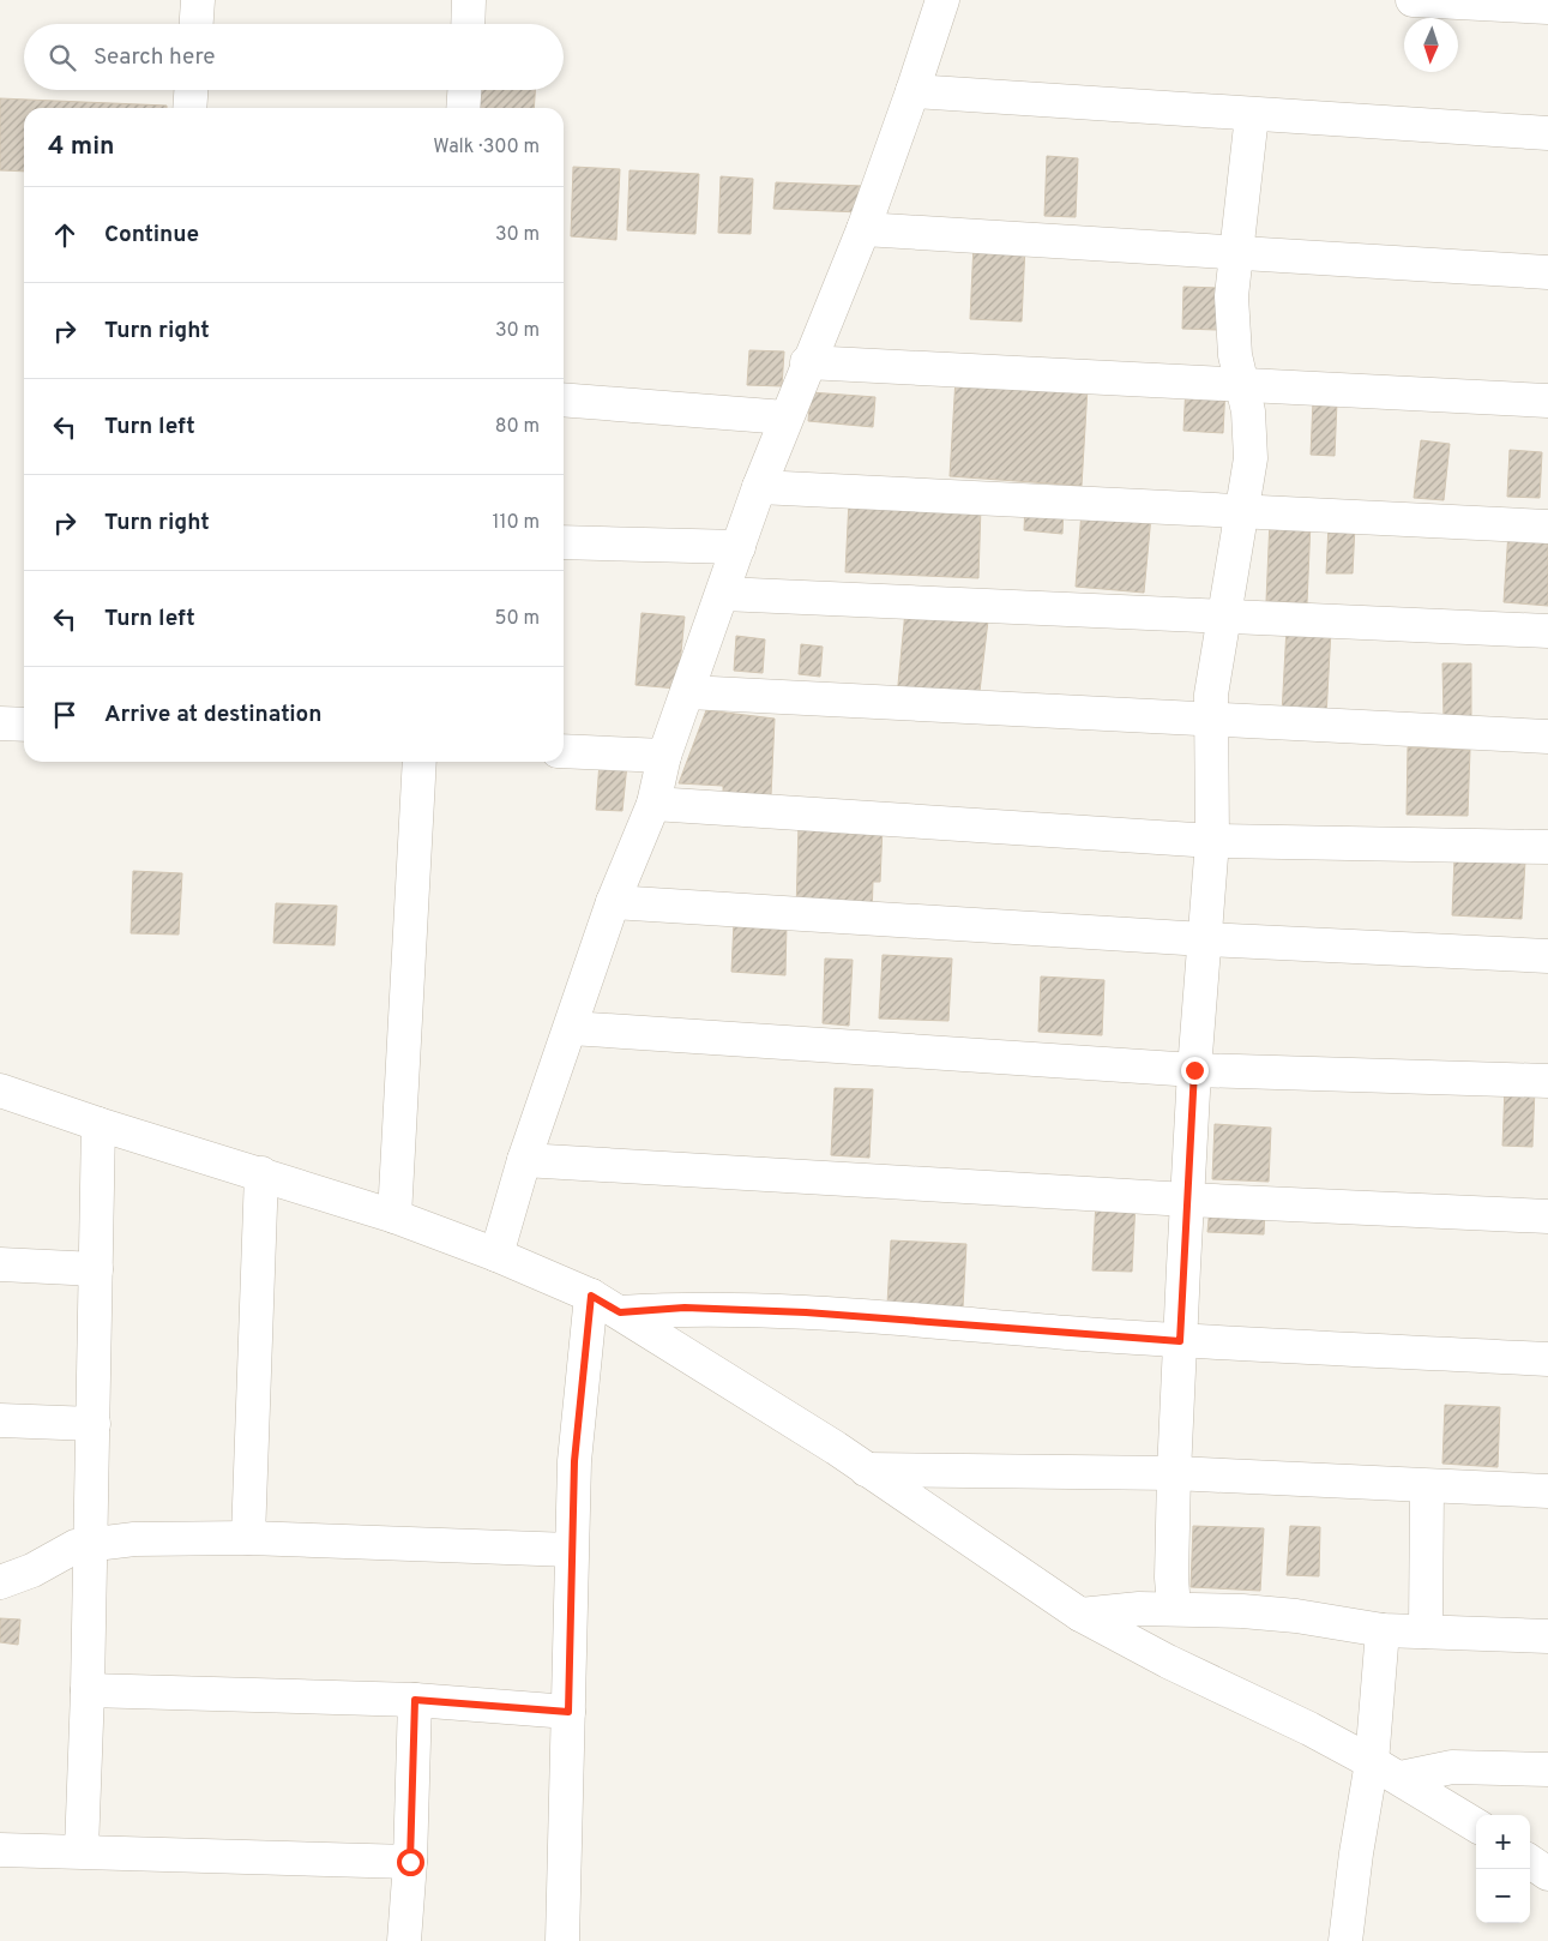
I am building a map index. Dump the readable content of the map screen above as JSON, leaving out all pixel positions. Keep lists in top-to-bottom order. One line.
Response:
{"north":"bottom","page":{"search":"Search here","heading":["4 min","Walk · 300 m"],"list":[["Continue","30 m"],["Turn right","30 m"],["Turn left","80 m"],["Turn right","110 m"],["Turn left","50 m"],"Arrive at destination"],"map_buttons":["+","−"]}}
